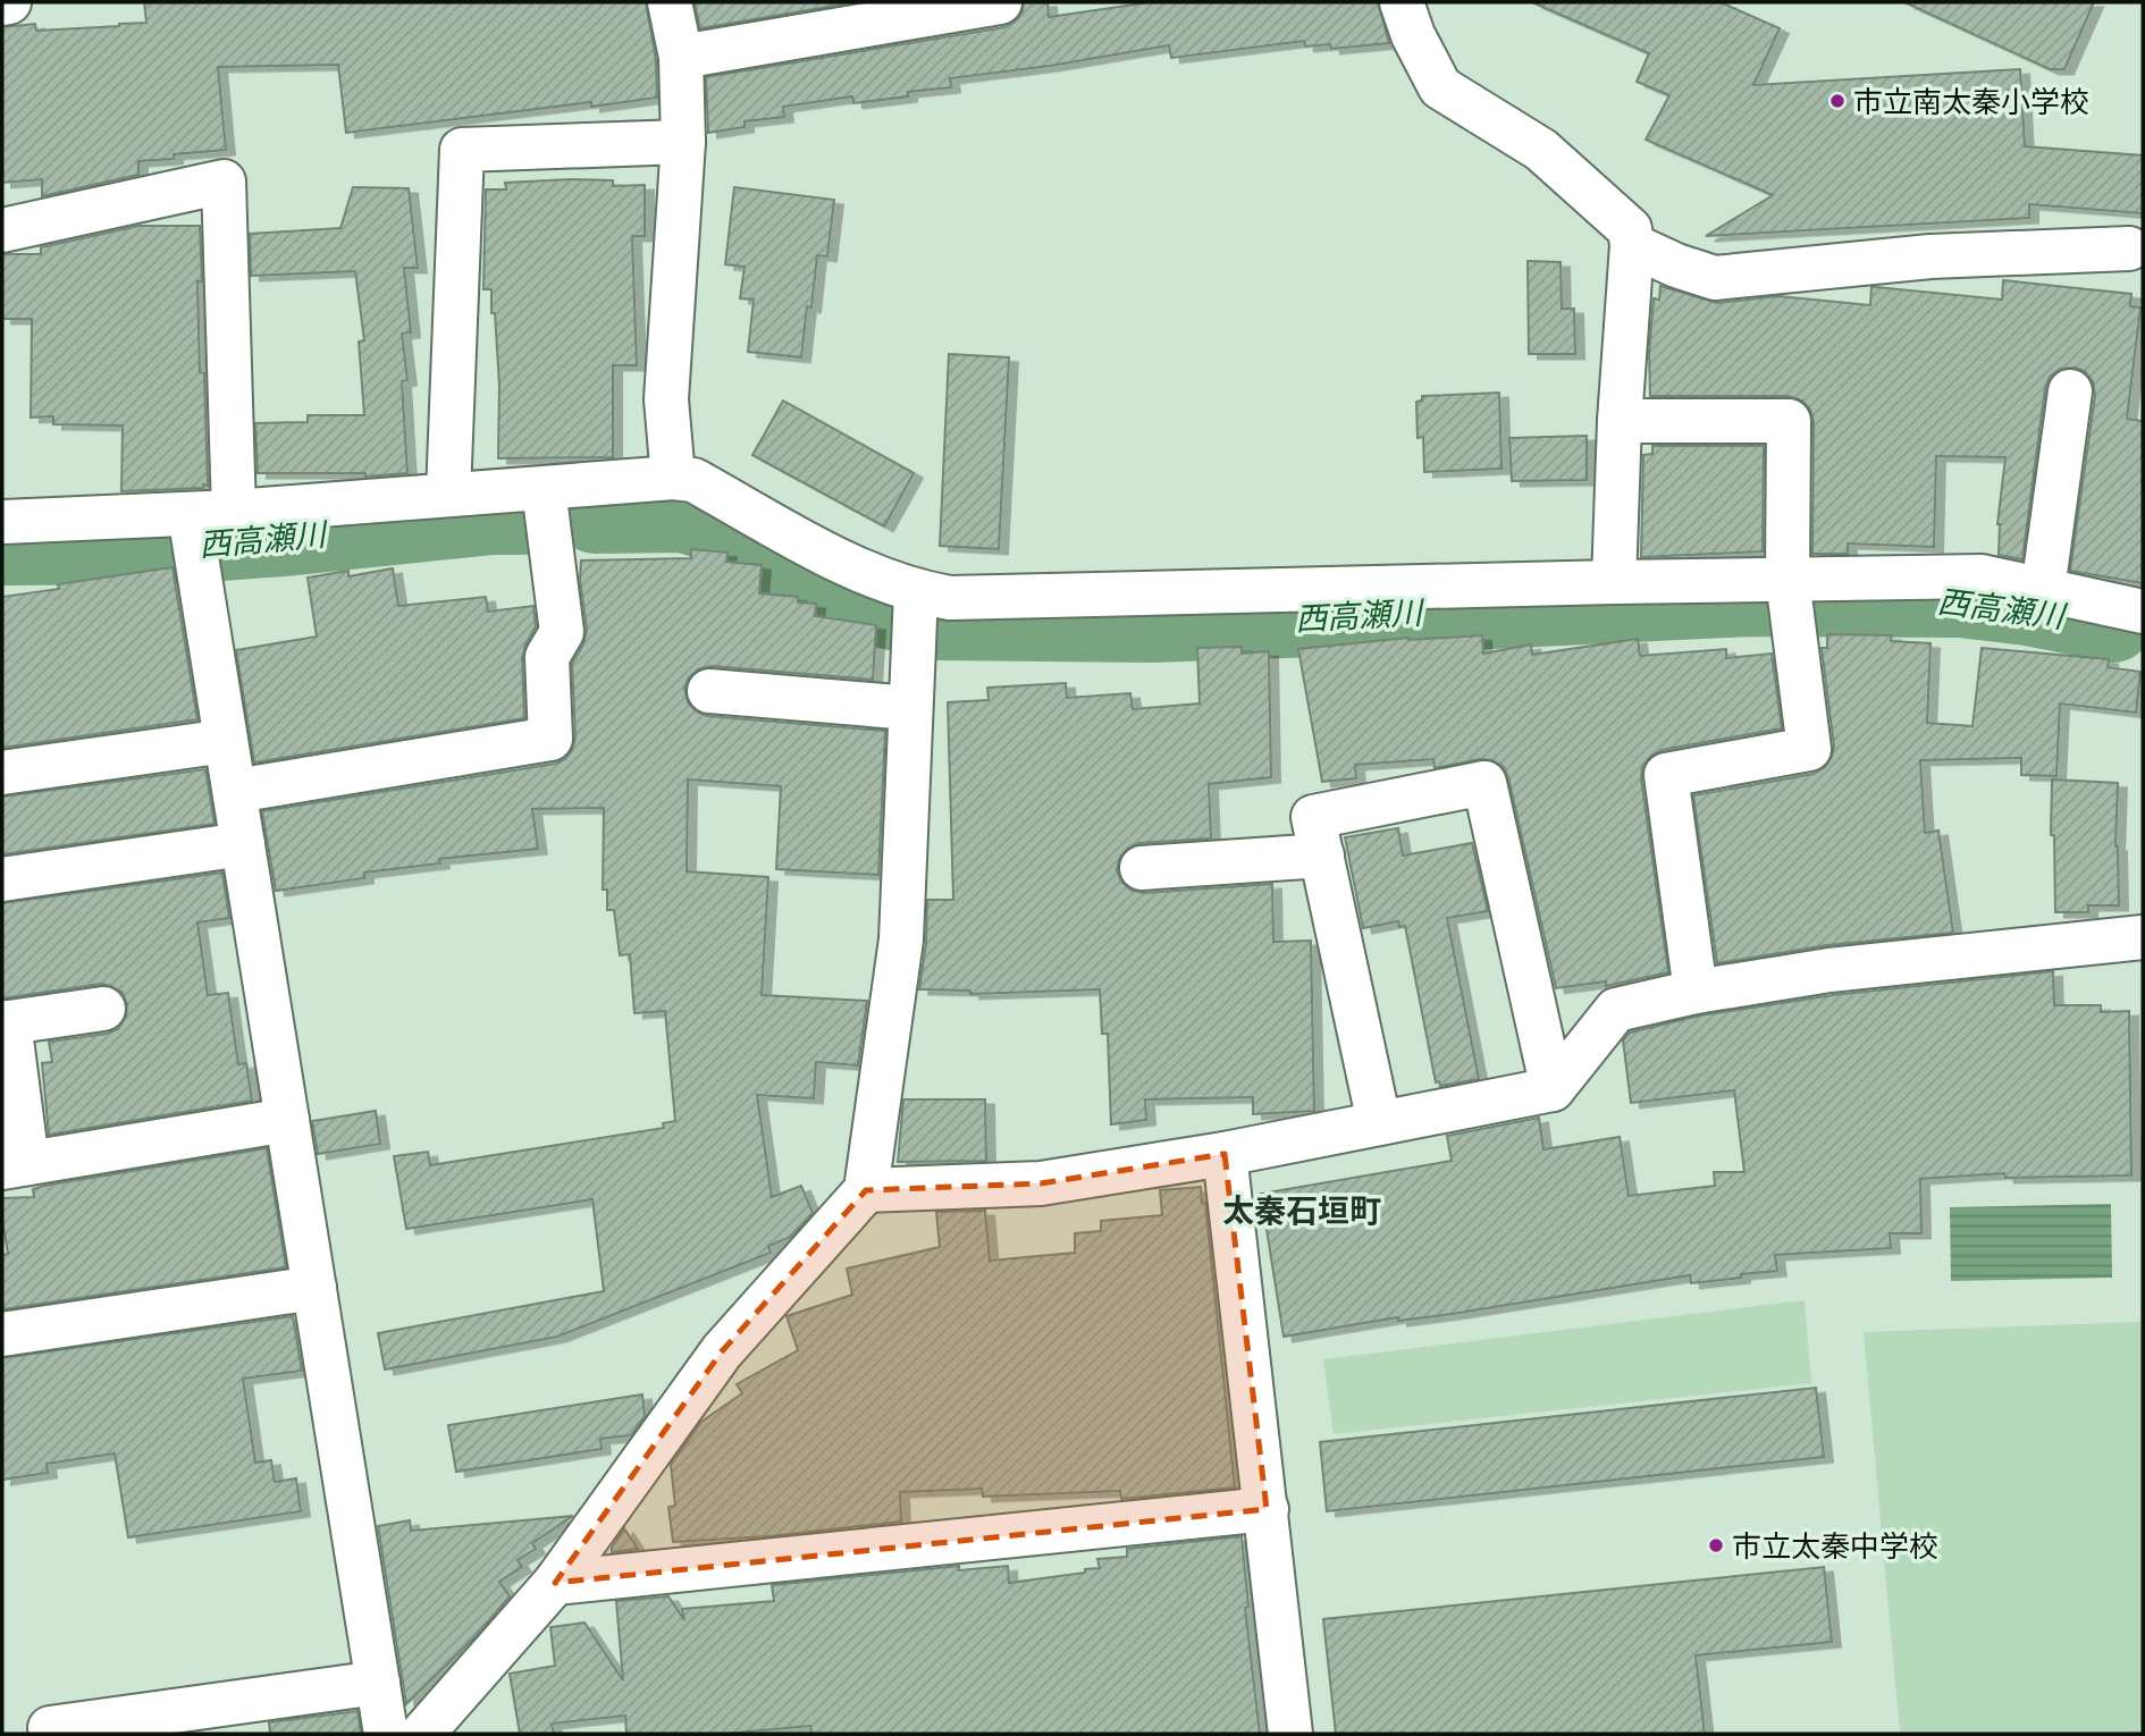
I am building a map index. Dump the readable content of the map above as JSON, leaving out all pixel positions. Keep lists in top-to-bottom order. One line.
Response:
{"districts":["太秦石垣町"],"water":["西高瀬川"],"places":["市立南太秦小学校","市立太秦中学校"]}
